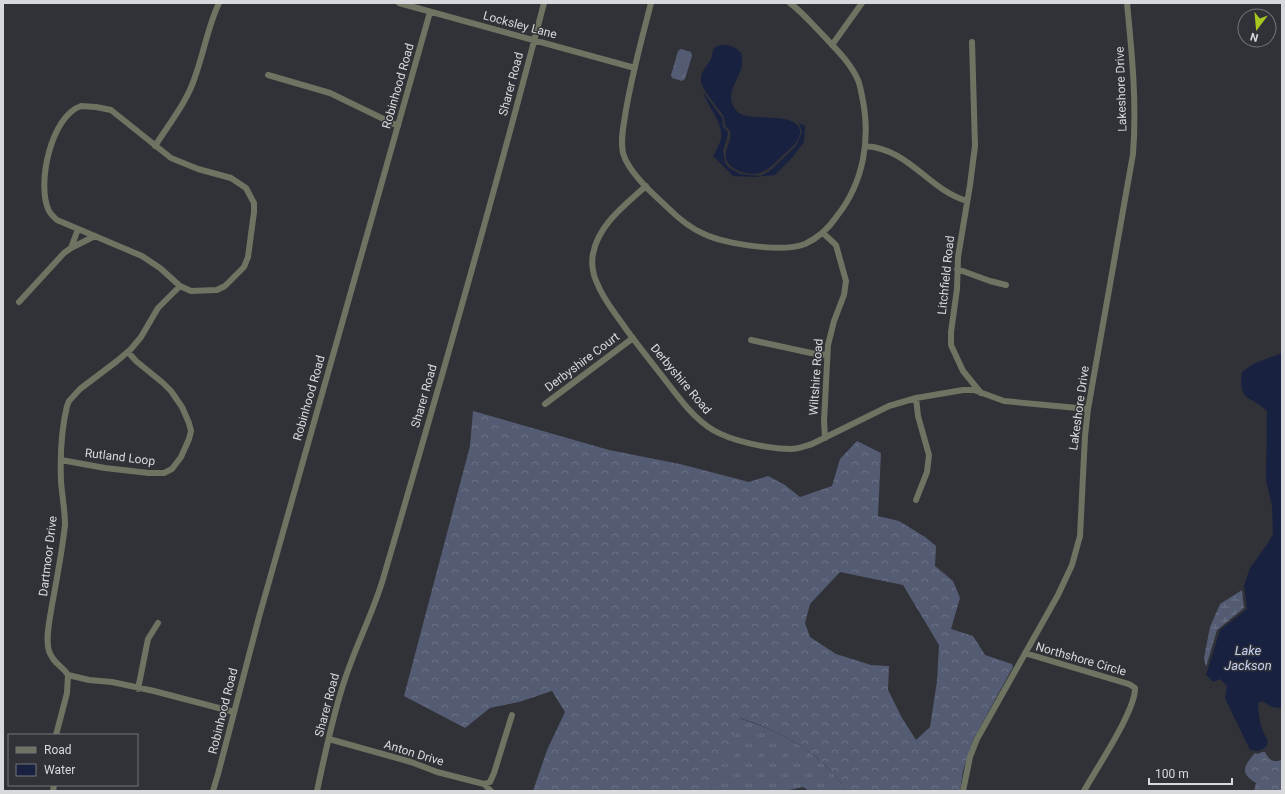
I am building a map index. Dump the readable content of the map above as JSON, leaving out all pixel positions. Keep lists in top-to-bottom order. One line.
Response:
{"streets":{"street":["Locksley Lane","Sharer Road","Robinhood Road","Lakeshore Drive","Litchfield Road","Derbyshire Court","Wiltshire Road","Derbyshire Road","Rutland Loop","Dartmoor Drive","Northshore Circle","Anton Drive"]},"crossings":[["Locksley Lane","Sharer Road"],["Locksley Lane","Robinhood Road"],["Sharer Road","Anton Drive"],["Lakeshore Drive","Northshore Circle"],["Litchfield Road","Derbyshire Road"],["Derbyshire Court","Derbyshire Road"],["Wiltshire Road","Derbyshire Road"],["Rutland Loop","Dartmoor Drive"]],"water":["Lake Jackson"],"legend":["Road","Water"],"scale_bar":"100 m","north":"bottom"}
